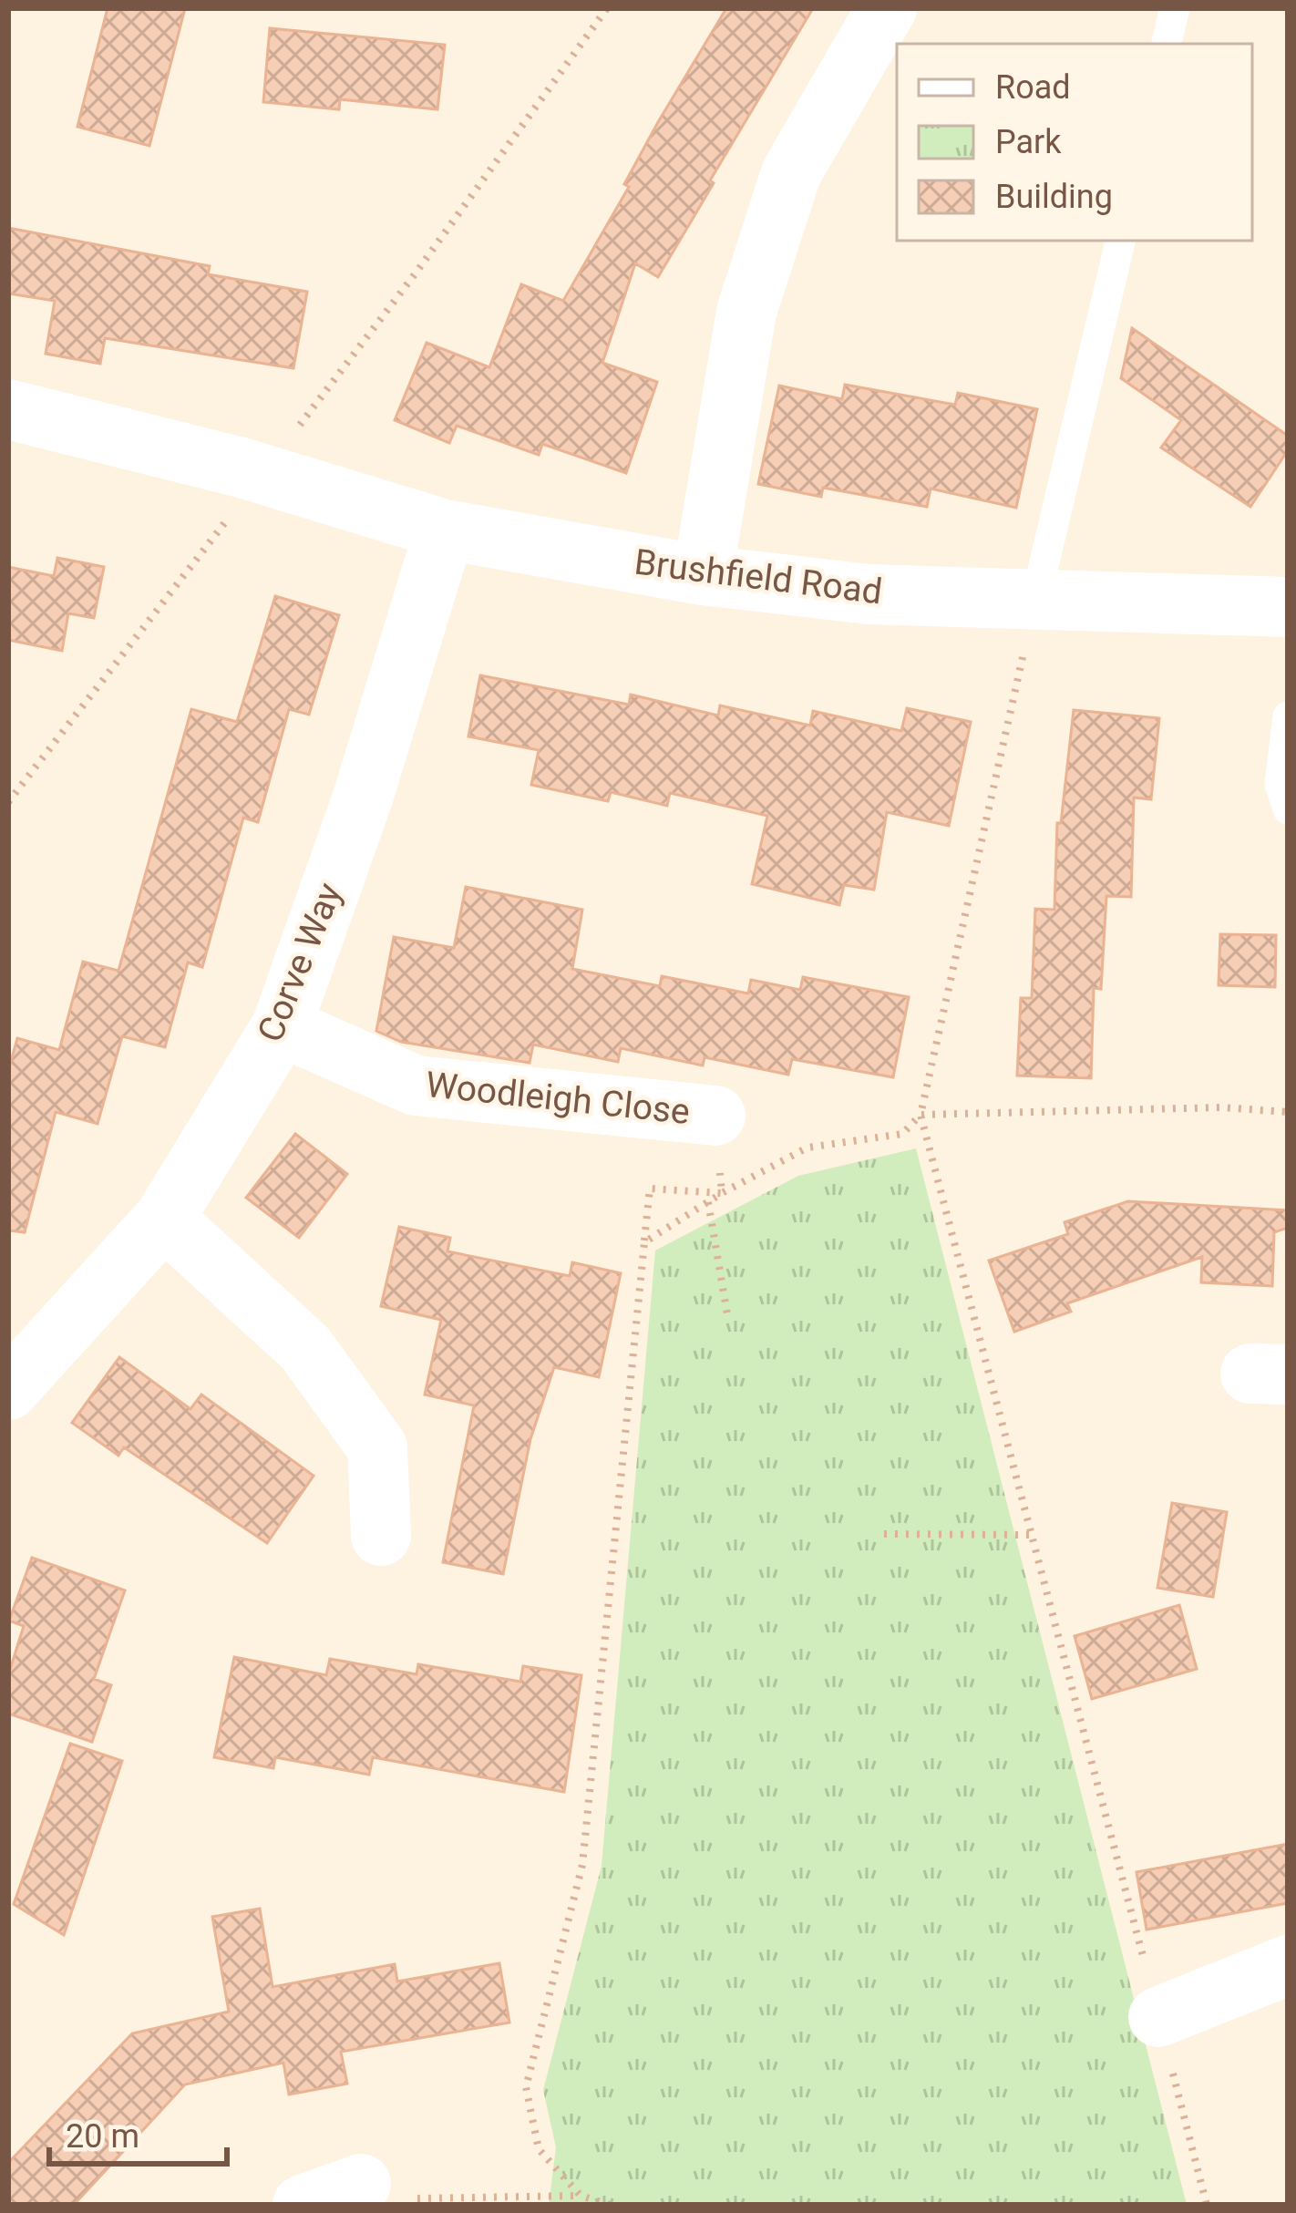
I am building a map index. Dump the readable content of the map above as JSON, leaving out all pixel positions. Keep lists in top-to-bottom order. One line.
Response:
{"streets":{"street":["Brushfield Road","Corve Way","Woodleigh Close"]},"crossings":[["Brushfield Road","Corve Way"],["Corve Way","Woodleigh Close"]],"legend":["Road","Park","Building"],"scale_bar":"20 m"}
